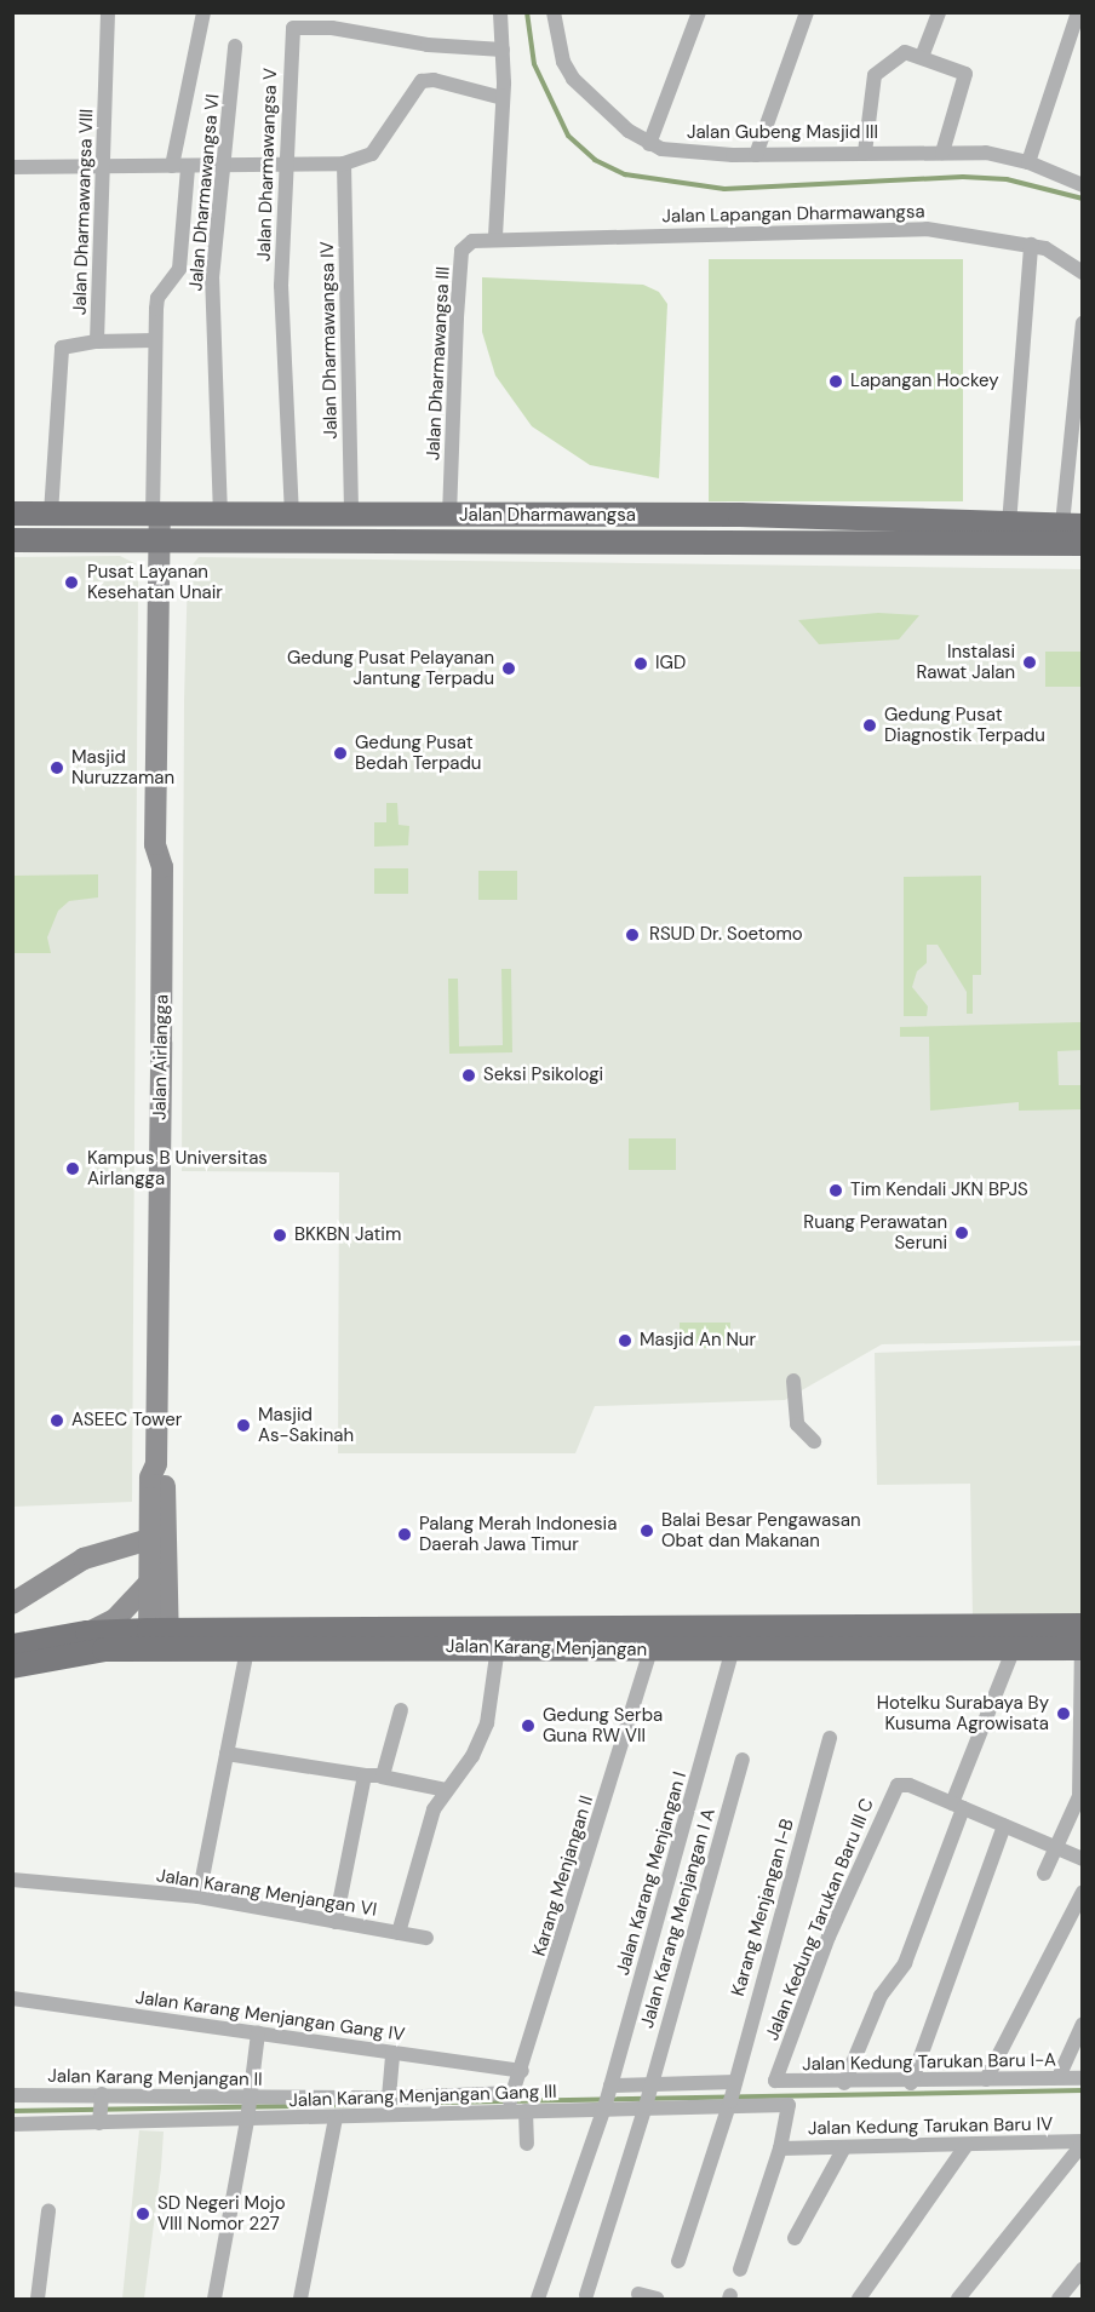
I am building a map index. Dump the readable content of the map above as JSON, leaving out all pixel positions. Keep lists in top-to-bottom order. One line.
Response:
{"streets":{"main road":["Jalan Dharmawangsa","Jalan Airlangga","Jalan Karang Menjangan"],"street":["Jalan Gubeng Masjid III","Jalan Dharmawangsa V","Jalan Dharmawangsa VI","Jalan Dharmawangsa VIII","Jalan Lapangan Dharmawangsa","Jalan Dharmawangsa IV","Jalan Dharmawangsa III","Jalan Karang Menjangan I","Karang Menjangan II","Jalan Karang Menjangan VI","Karang Menjangan I-B","Jalan Karang Menjangan I A","Jalan Kedung Tarukan Baru III C","Jalan Karang Menjangan Gang IV","Jalan Kedung Tarukan Baru I-A","Jalan Karang Menjangan II","Jalan Karang Menjangan Gang III","Jalan Kedung Tarukan Baru IV"]},"crossings":[["Jalan Dharmawangsa V","Jalan Dharmawangsa"],["Jalan Dharmawangsa VI","Jalan Dharmawangsa"],["Jalan Dharmawangsa VIII","Jalan Dharmawangsa"],["Jalan Lapangan Dharmawangsa","Jalan Dharmawangsa III"],["Jalan Dharmawangsa IV","Jalan Dharmawangsa"],["Jalan Dharmawangsa III","Jalan Dharmawangsa"],["Jalan Dharmawangsa","Jalan Airlangga"],["Jalan Airlangga","Jalan Karang Menjangan"],["Jalan Karang Menjangan","Jalan Karang Menjangan I"],["Jalan Karang Menjangan","Karang Menjangan II"],["Jalan Karang Menjangan I","Jalan Karang Menjangan Gang III"],["Karang Menjangan II","Jalan Karang Menjangan Gang IV"],["Karang Menjangan II","Jalan Karang Menjangan II"],["Karang Menjangan II","Jalan Karang Menjangan Gang III"],["Karang Menjangan I-B","Jalan Karang Menjangan Gang III"],["Jalan Karang Menjangan I A","Jalan Karang Menjangan Gang III"],["Jalan Kedung Tarukan Baru III C","Jalan Kedung Tarukan Baru I-A"],["Jalan Kedung Tarukan Baru III C","Jalan Karang Menjangan Gang III"],["Jalan Kedung Tarukan Baru I-A","Jalan Karang Menjangan Gang III"]],"places":["Lapangan Hockey","Pusat Layanan Kesehatan Unair","Instalasi Rawat Jalan","IGD","Gedung Pusat Pelayanan Jantung Terpadu","Gedung Pusat Diagnostik Terpadu","Gedung Pusat Bedah Terpadu","Masjid Nuruzzaman","RSUD Dr. Soetomo","Seksi Psikologi","Kampus B Universitas Airlangga","Tim Kendali JKN BPJS","Ruang Perawatan Seruni","BKKBN Jatim","Masjid An Nur","ASEEC Tower","Masjid As-Sakinah","Balai Besar Pengawasan Obat dan Makanan","Palang Merah Indonesia Daerah Jawa Timur","Hotelku Surabaya By Kusuma Agrowisata","Gedung Serba Guna RW VII","SD Negeri Mojo VIII Nomor 227"]}
